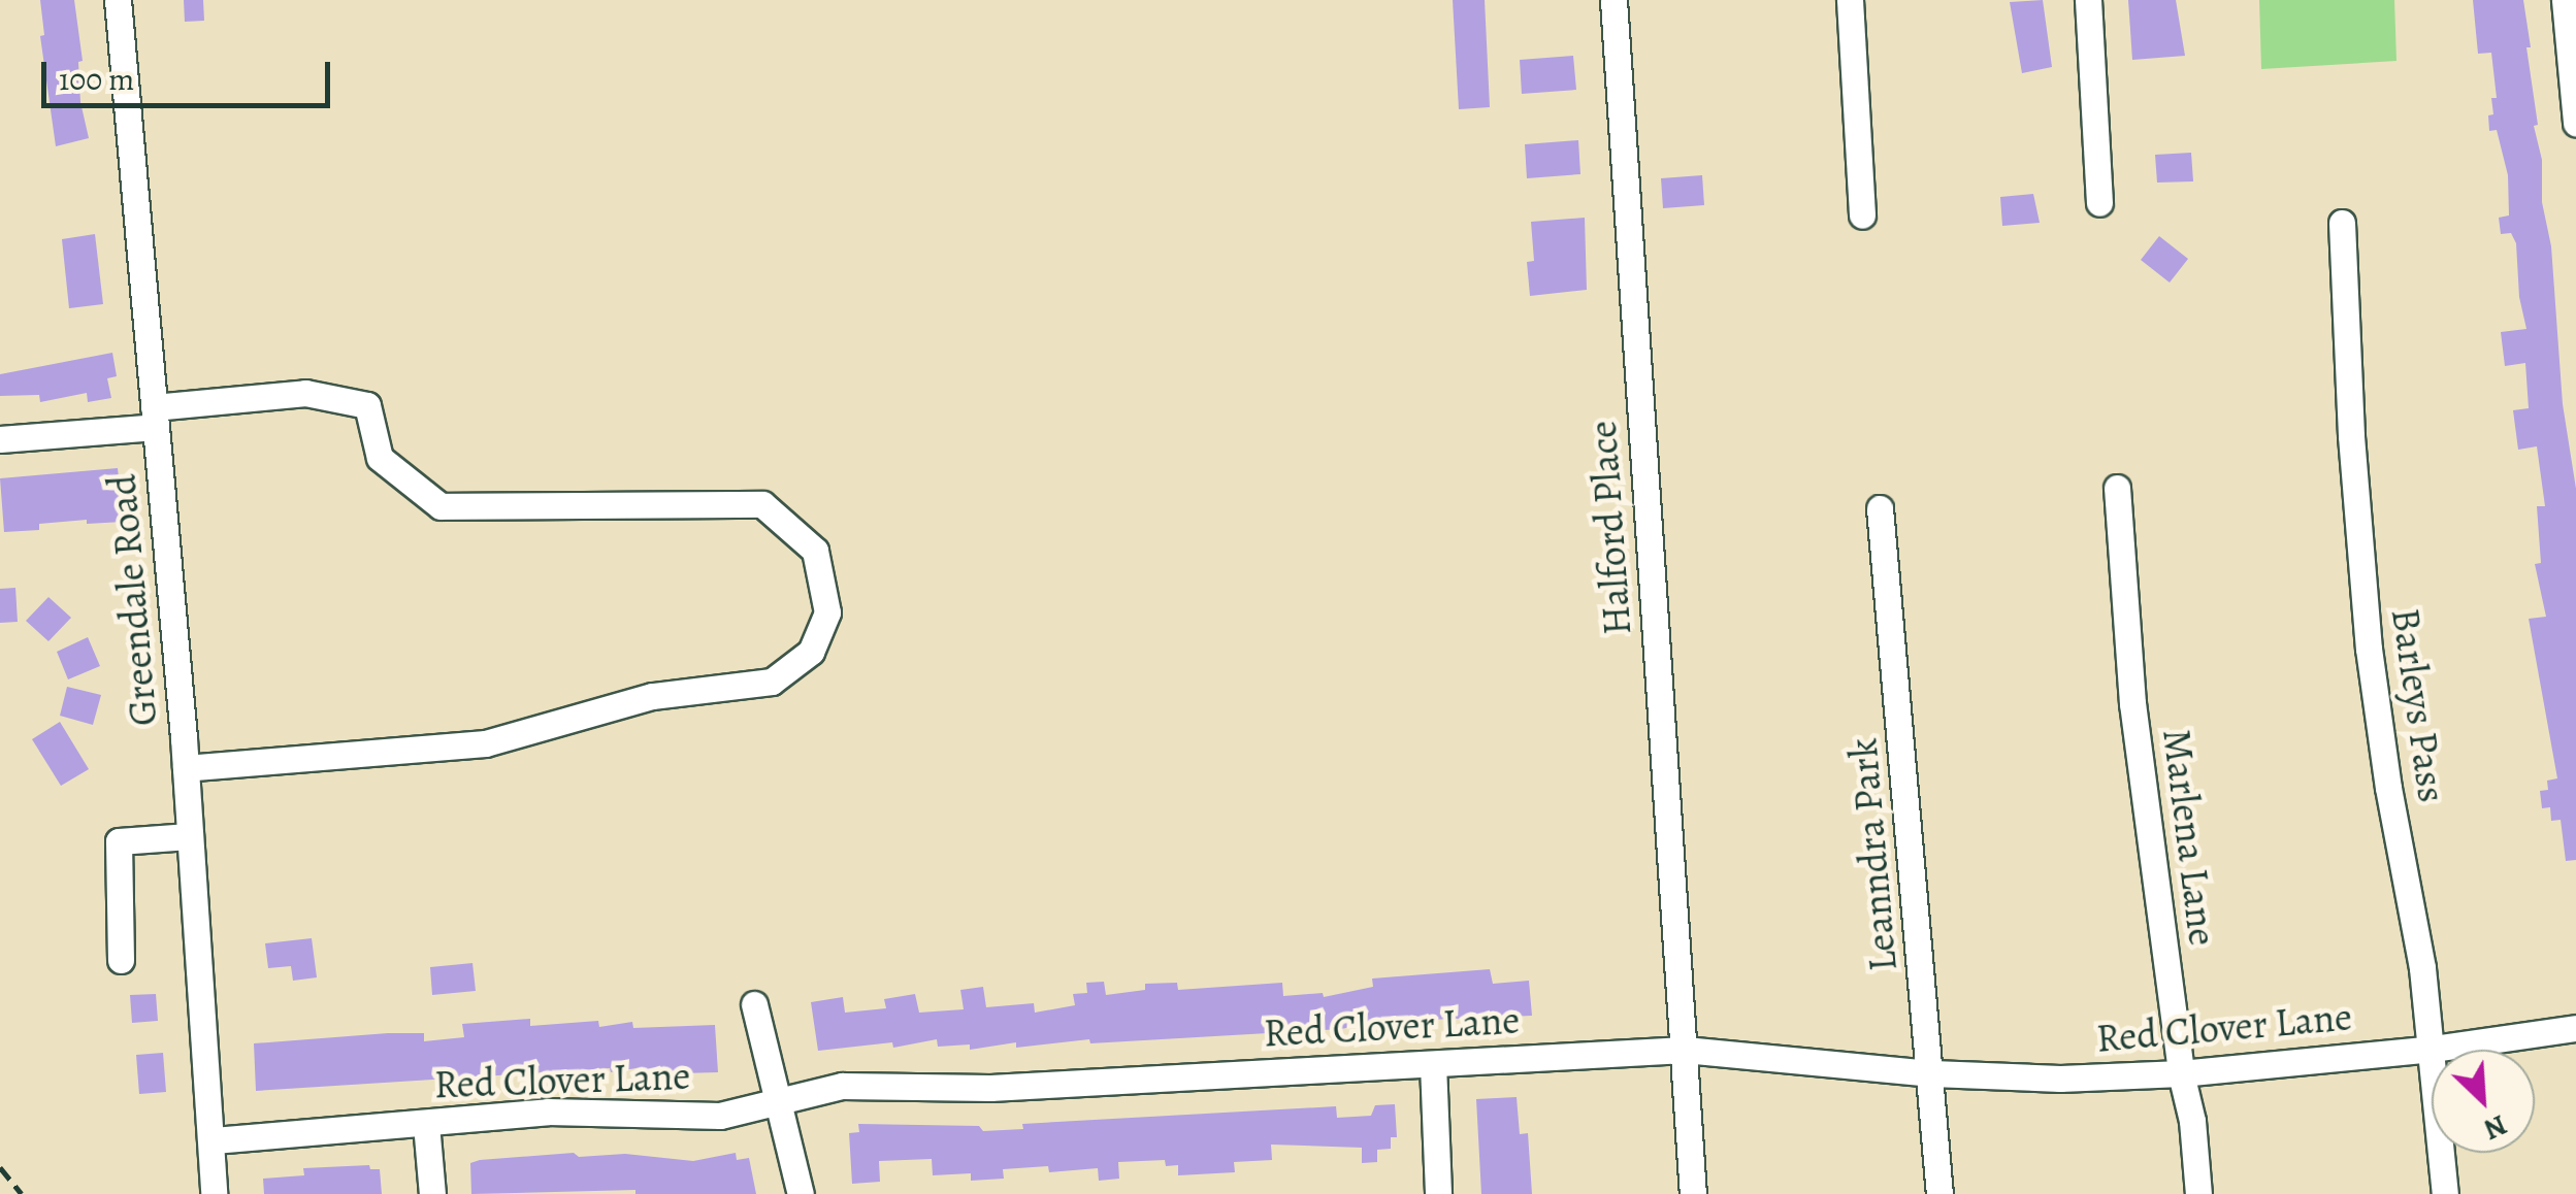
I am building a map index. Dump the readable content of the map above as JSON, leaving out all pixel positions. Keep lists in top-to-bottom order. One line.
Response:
{"streets":{"street":["Halford Place","Greendale Road","Barleys Pass","Marlena Lane","Leanndra Park","Red Clover Lane"]},"crossings":[["Halford Place","Red Clover Lane"],["Greendale Road","Red Clover Lane"],["Barleys Pass","Red Clover Lane"],["Marlena Lane","Red Clover Lane"],["Leanndra Park","Red Clover Lane"]],"scale_bar":"100 m","north":"bottom right"}
